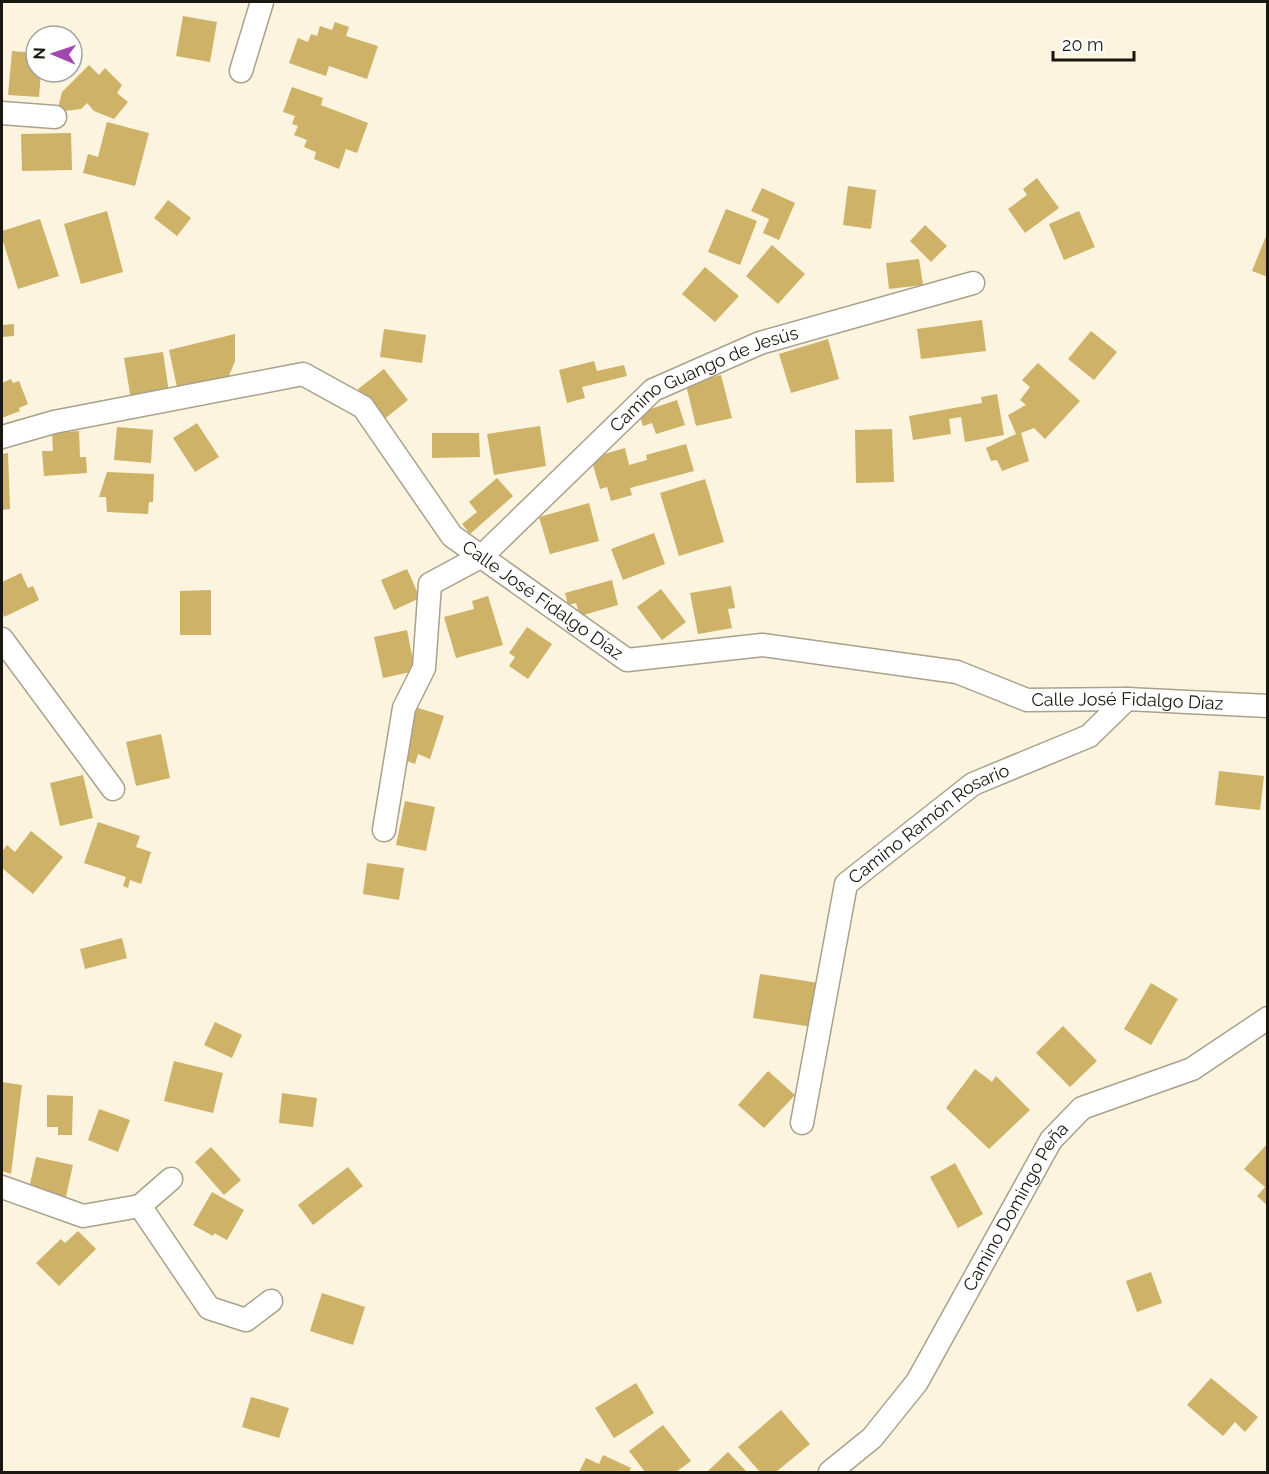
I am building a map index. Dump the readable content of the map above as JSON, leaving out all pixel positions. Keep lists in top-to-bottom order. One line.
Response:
{"streets":{"street":["Camino Guango de Jesús","Calle José Fidalgo Díaz","Camino Ramón Rosario","Camino Domingo Peña"]},"crossings":[["Camino Guango de Jesús","Calle José Fidalgo Díaz"],["Calle José Fidalgo Díaz","Camino Ramón Rosario"]],"scale_bar":"20 m","north":"left"}
